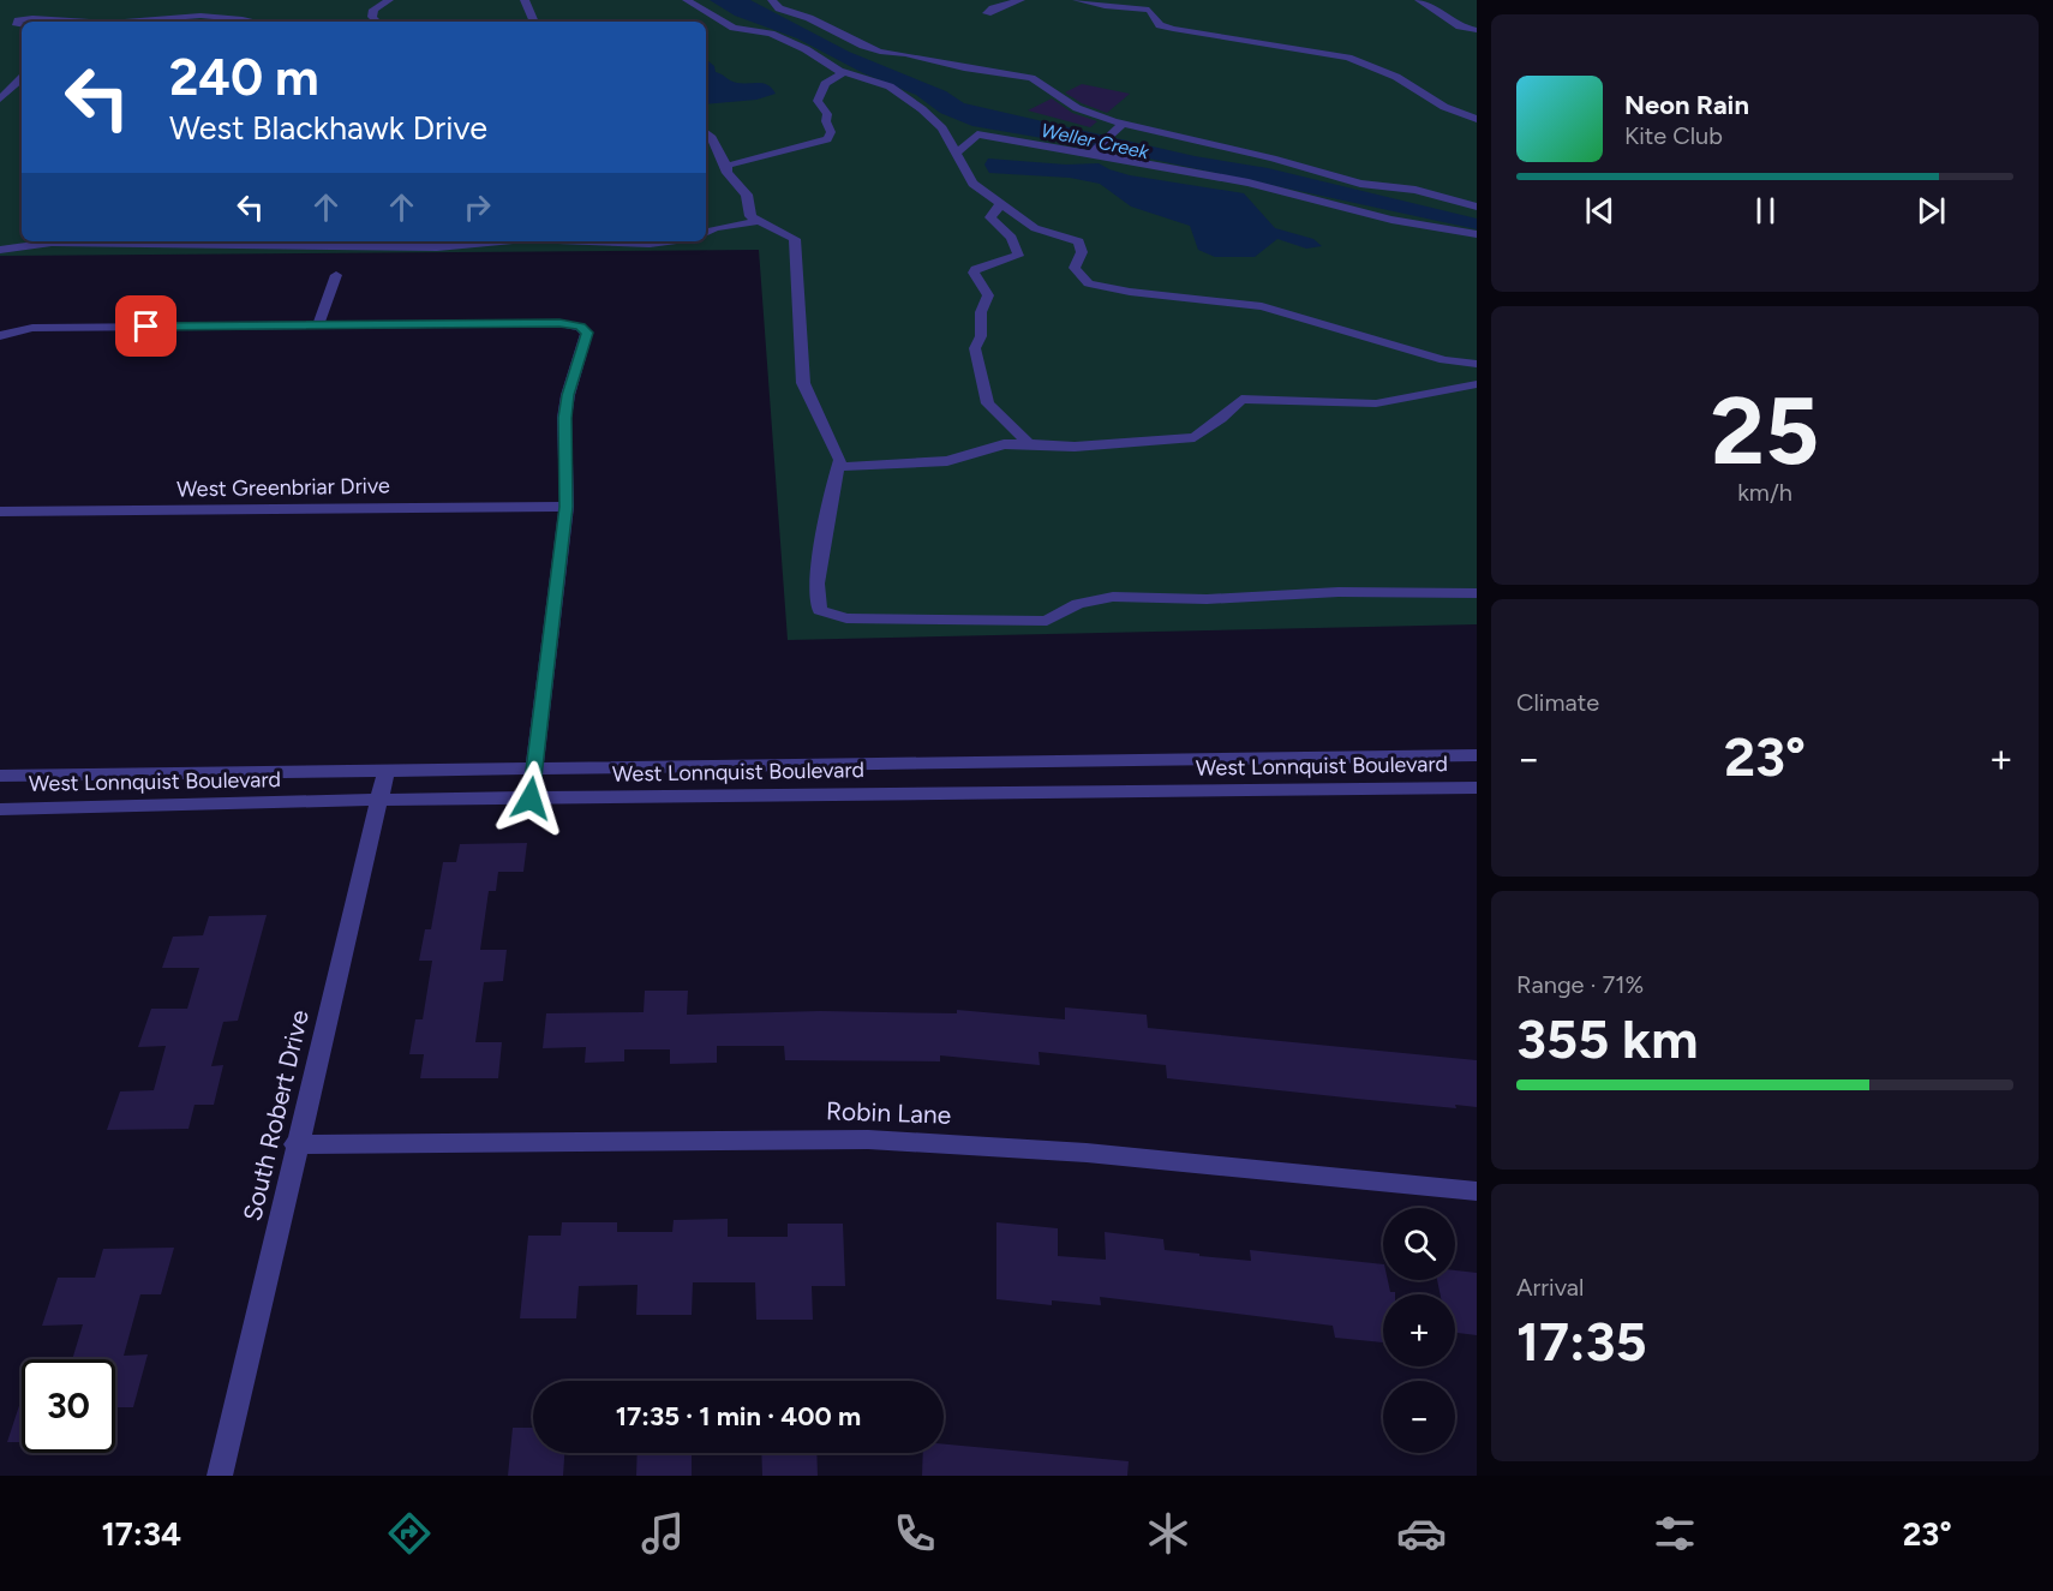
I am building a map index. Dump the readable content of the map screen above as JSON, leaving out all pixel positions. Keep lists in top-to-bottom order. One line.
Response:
{"streets":{"street":["West Greenbriar Drive","West Lonnquist Boulevard","Robin Lane","South Robert Drive"]},"crossings":[["West Lonnquist Boulevard","South Robert Drive"],["Robin Lane","South Robert Drive"]],"water":["Weller Creek"],"page":{"turn":["240 m","West Blackhawk Drive"],"song":["Neon Rain","Kite Club"],"tile":[["25","km/h"],"Climate",["Range · 71%","355 km"],["Arrival","17:35"]],"heat":["−","23°","+"],"map_buttons":["+","−"],"limit":"30","trip":"17:35 · 1 min · 400 m","tabs":["17:34","23°"]}}
